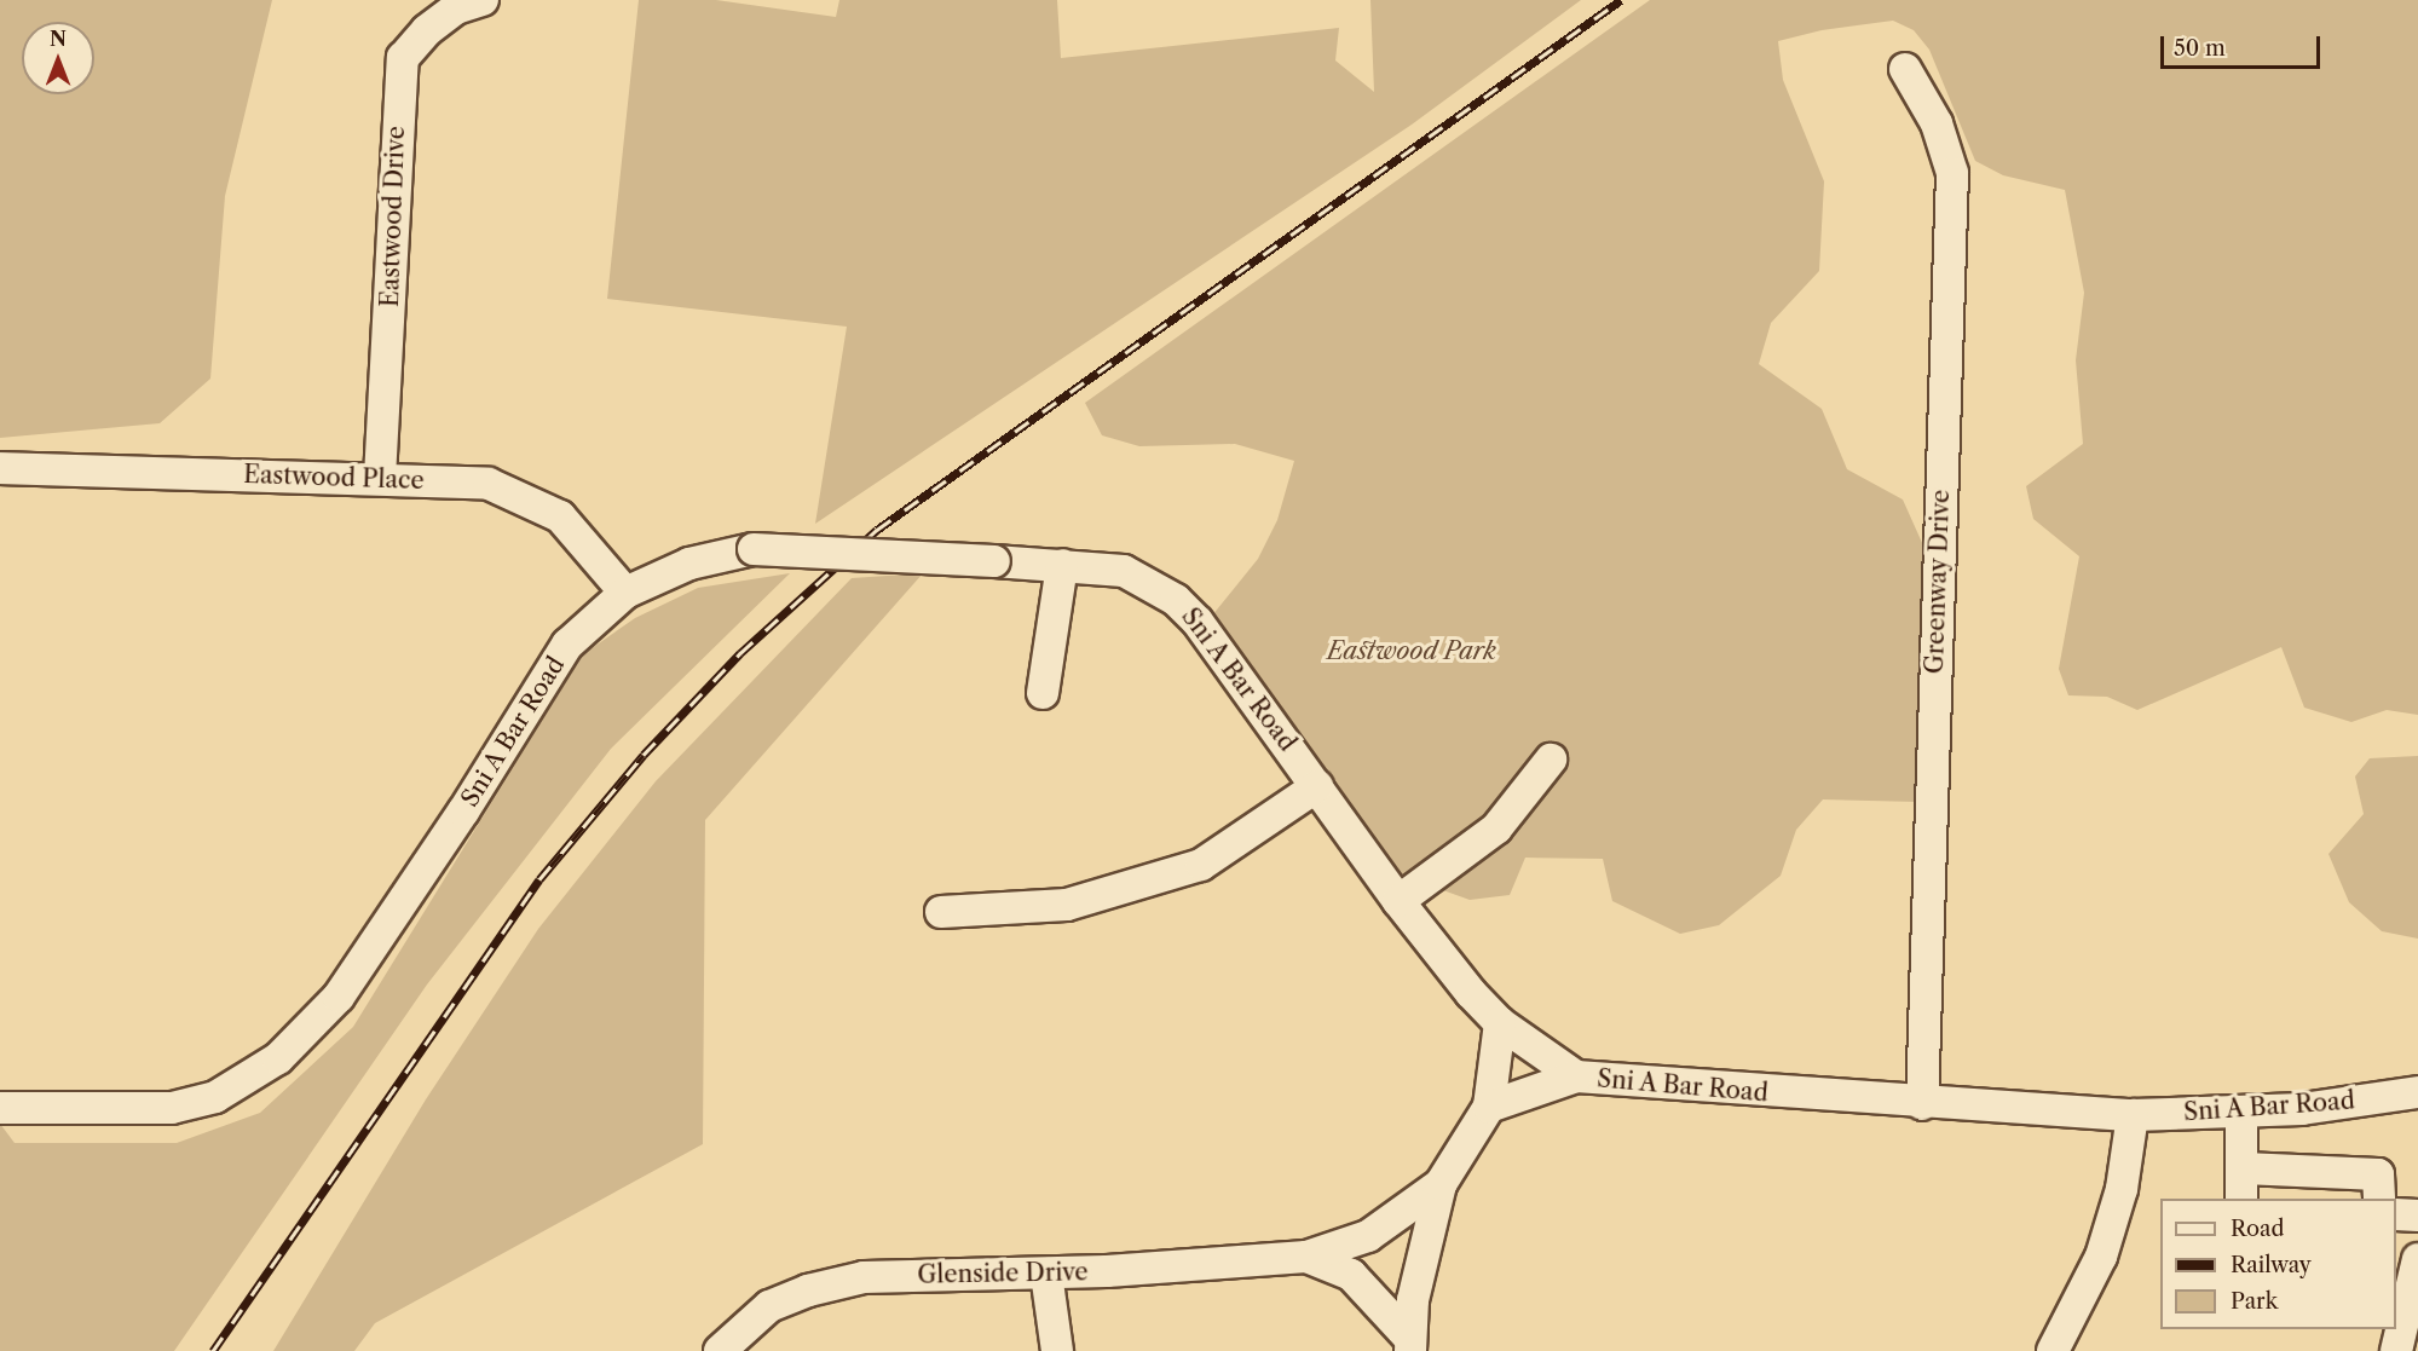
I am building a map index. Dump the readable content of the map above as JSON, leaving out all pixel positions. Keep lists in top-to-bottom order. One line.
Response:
{"streets":{"street":["Eastwood Drive","Eastwood Place","Greenway Drive","Sni A Bar Road","Glenside Drive"]},"crossings":[["Eastwood Drive","Eastwood Place"],["Eastwood Place","Sni A Bar Road"],["Greenway Drive","Sni A Bar Road"]],"parks":["Eastwood Park"],"legend":["Road","Railway","Park"],"scale_bar":"50 m","north":"top"}
